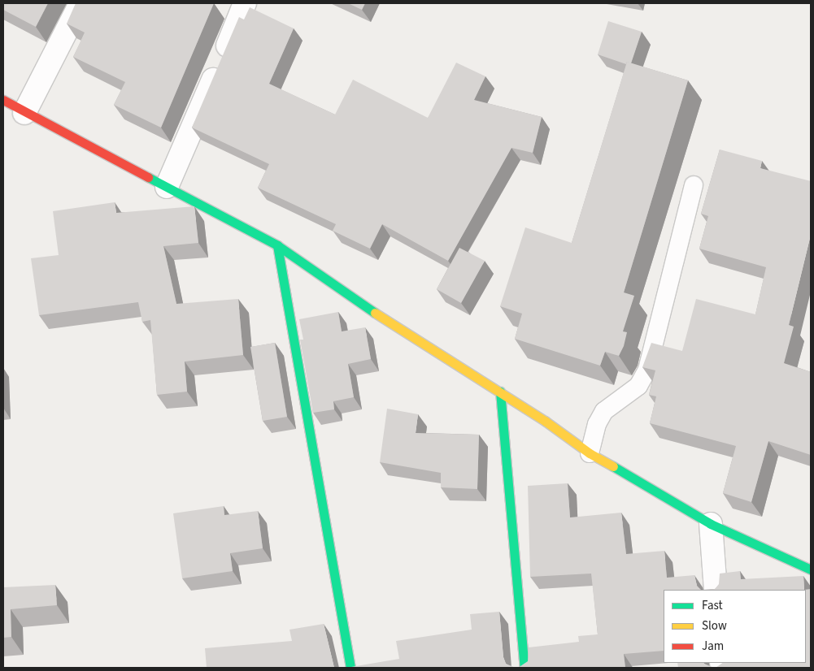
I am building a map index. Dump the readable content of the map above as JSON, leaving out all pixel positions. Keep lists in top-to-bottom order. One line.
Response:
{"legend":["Fast","Slow","Jam"]}
